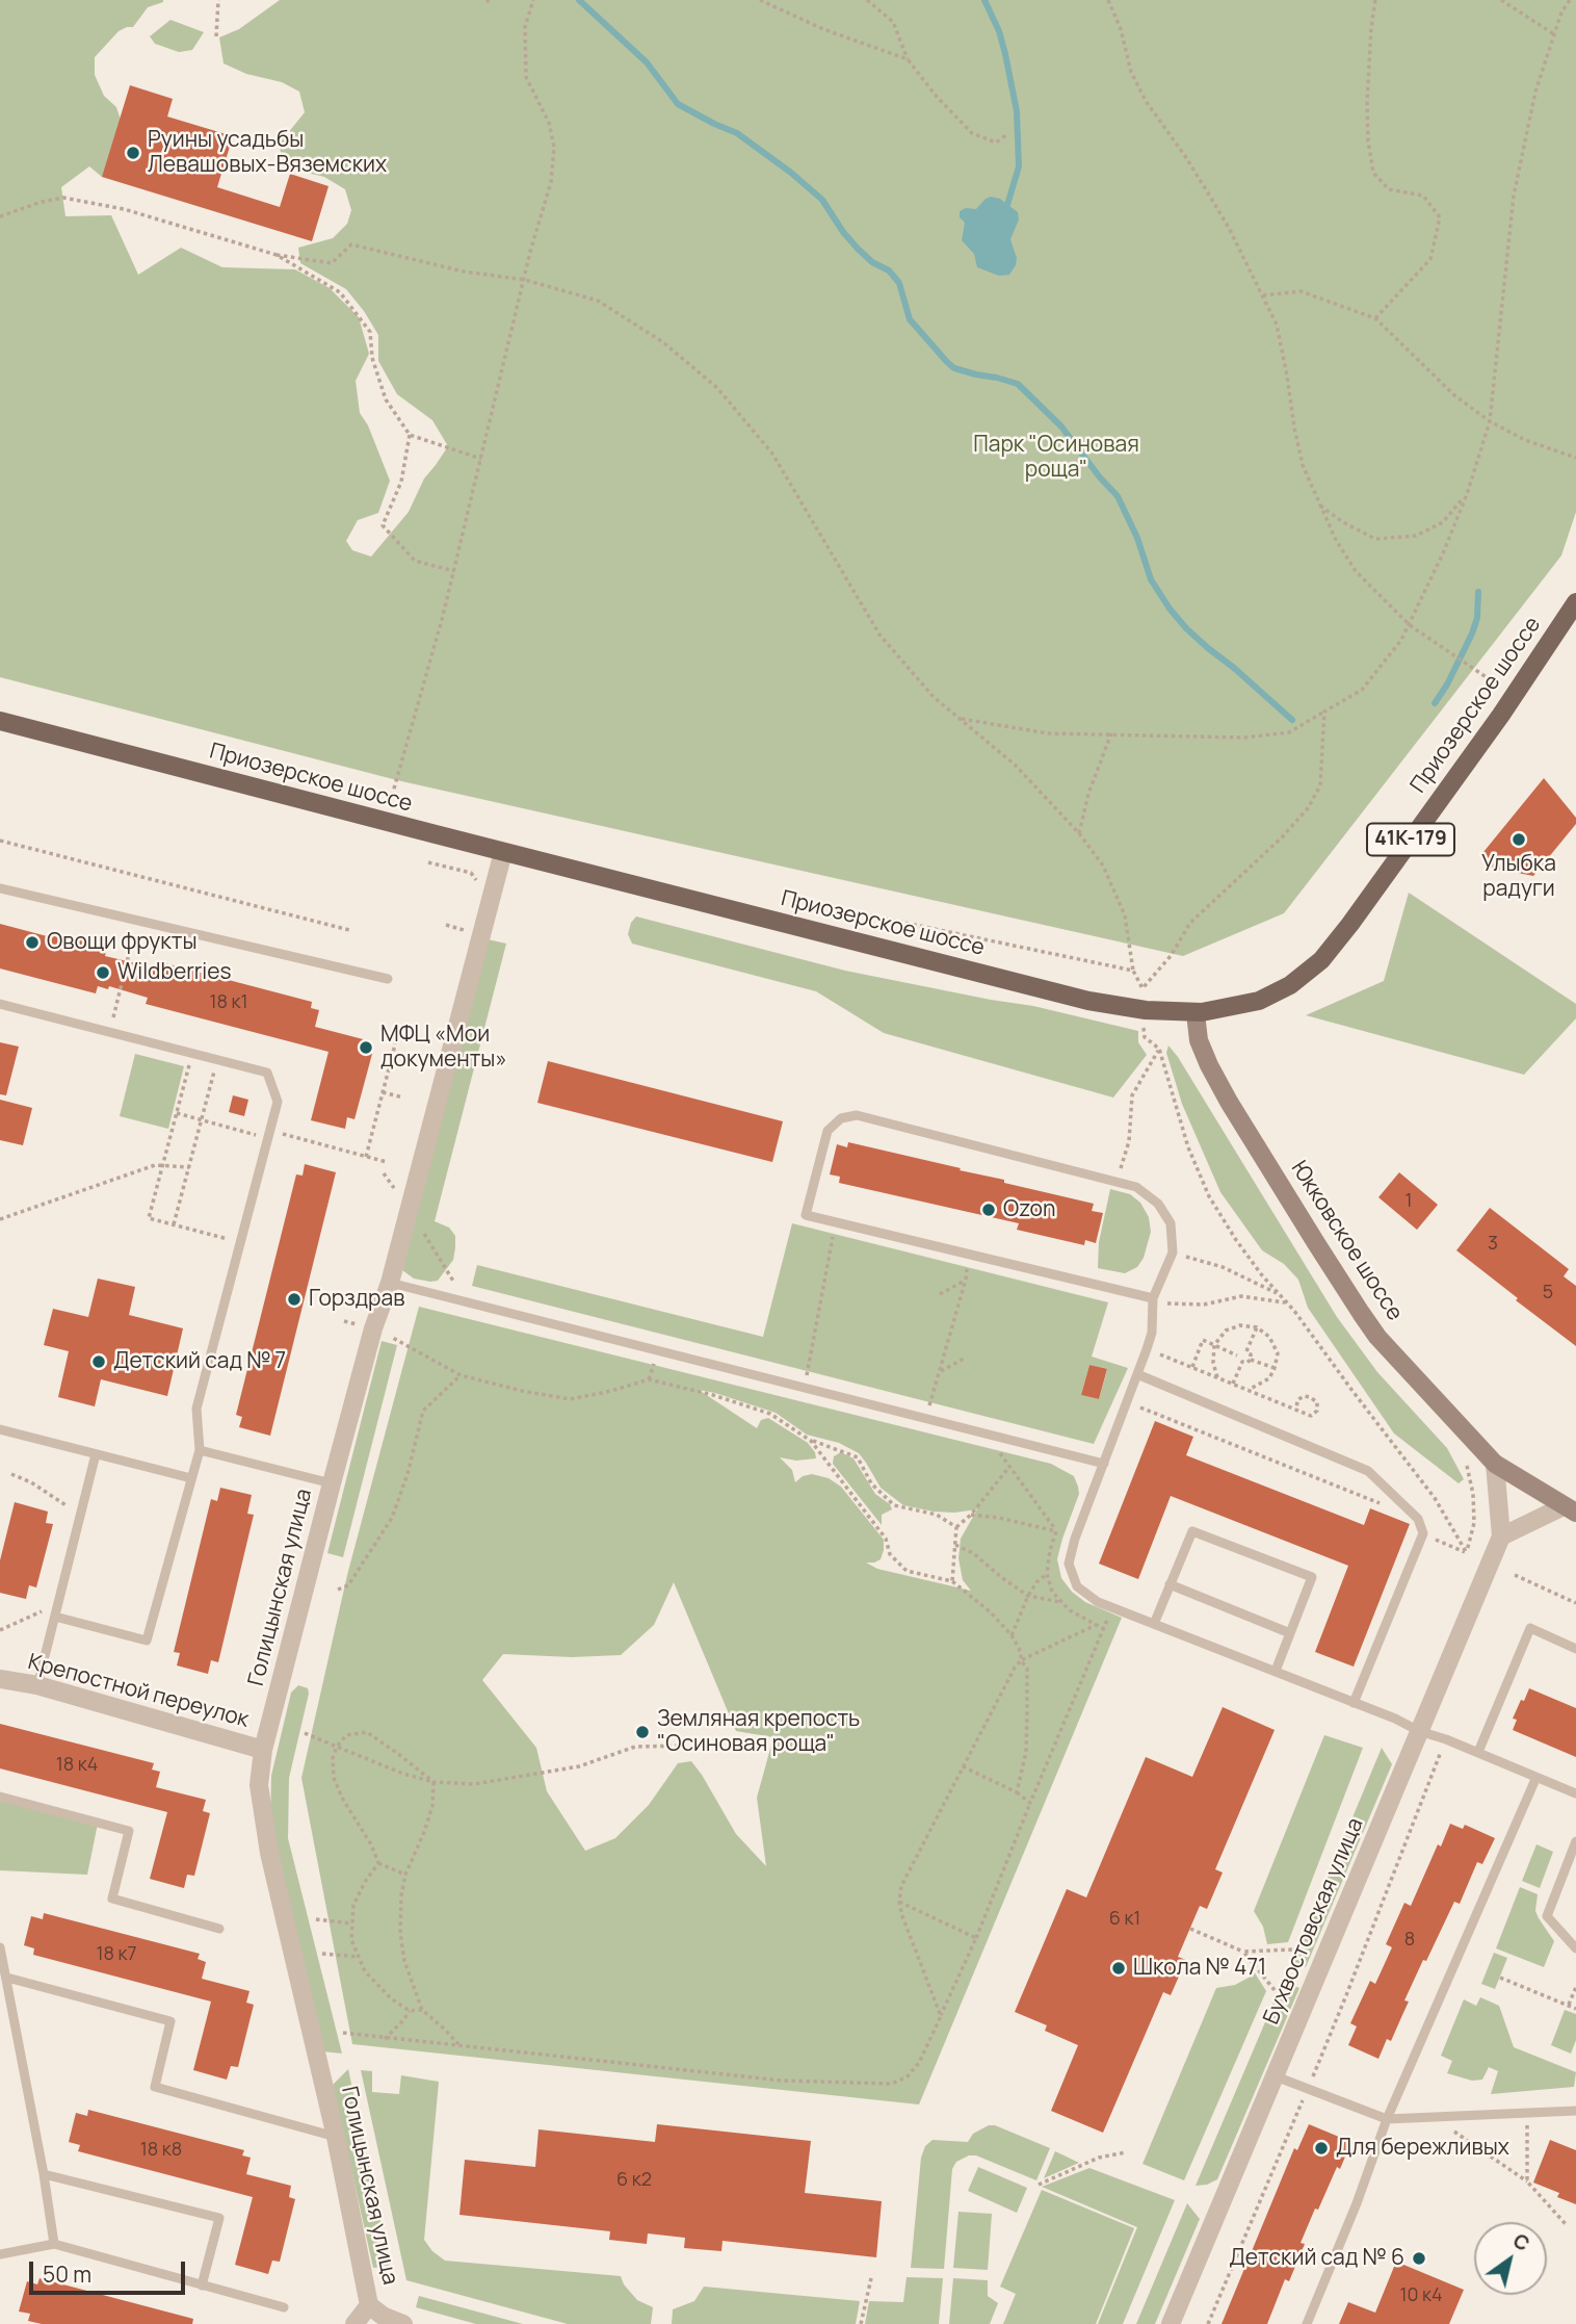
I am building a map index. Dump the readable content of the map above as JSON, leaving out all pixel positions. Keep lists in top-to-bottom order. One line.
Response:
{"streets":{"main road":["Приозерское шоссе","41К-179","Юкковское шоссе"],"street":["Голицынская улица","Крепостной переулок","Бухвостовская улица"]},"crossings":[["Приозерское шоссе","Юкковское шоссе"],["Приозерское шоссе","Голицынская улица"],["Юкковское шоссе","Бухвостовская улица"],["Голицынская улица","Крепостной переулок"]],"parks":["Парк \"Осиновая роща\""],"places":["Руины усадьбы Левашовых-Вяземских","Улыбка радуги","Овощи фрукты","Wildberries","МФЦ «Мои документы»","Ozon","Горздрав","Детский сад № 7","Земляная крепость \"Осиновая роща\"","Школа № 471","Для бережливых","Детский сад № 6"],"house_numbers":["18 к1","1","3","5","18 к4","6 к1","8","18 к7","18 к8","6 к2","10 к4"],"scale_bar":"50 m","north":"top right"}
